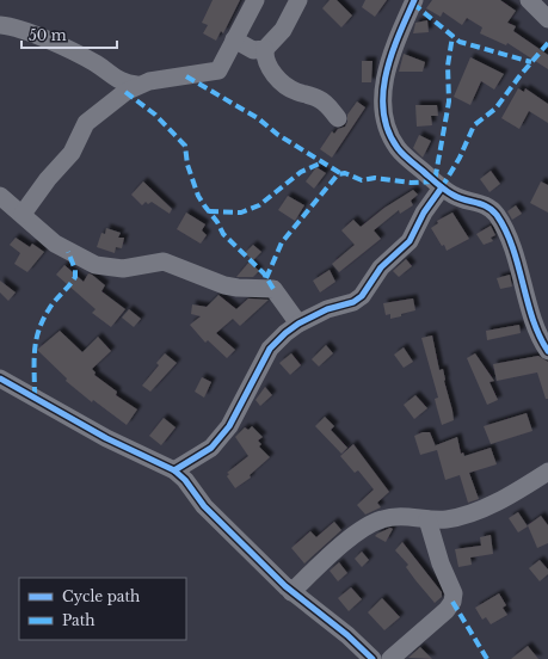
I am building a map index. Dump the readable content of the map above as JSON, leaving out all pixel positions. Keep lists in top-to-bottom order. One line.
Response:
{"legend":["Cycle path","Path"],"scale_bar":"50 m"}
